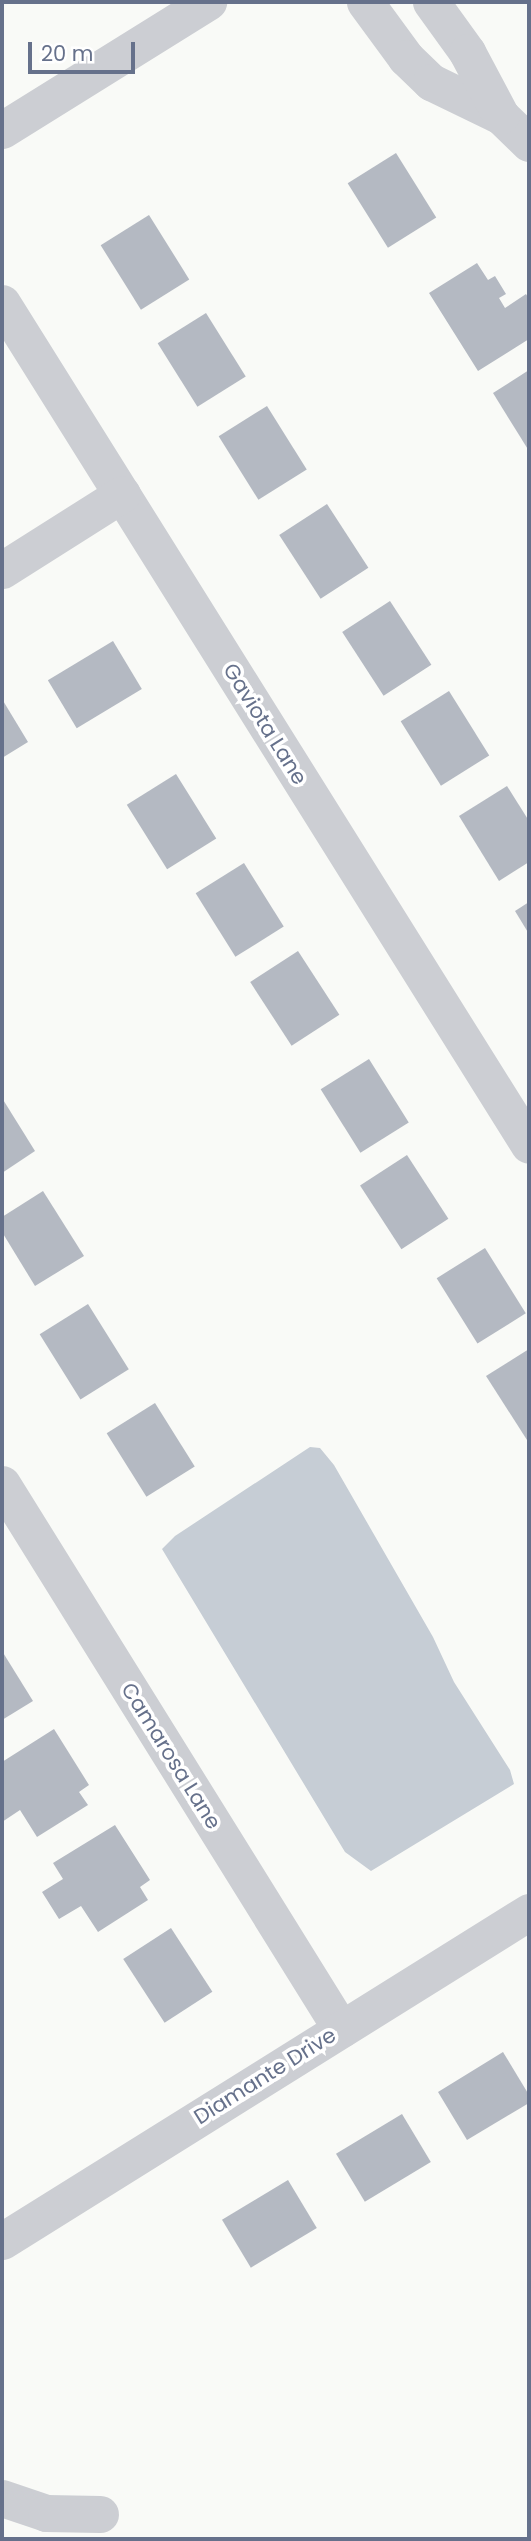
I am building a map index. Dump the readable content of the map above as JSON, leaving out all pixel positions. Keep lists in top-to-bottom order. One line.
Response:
{"streets":{"street":["Gaviota Lane","Camarosa Lane","Diamante Drive"]},"crossings":[["Camarosa Lane","Diamante Drive"]],"scale_bar":"20 m"}
